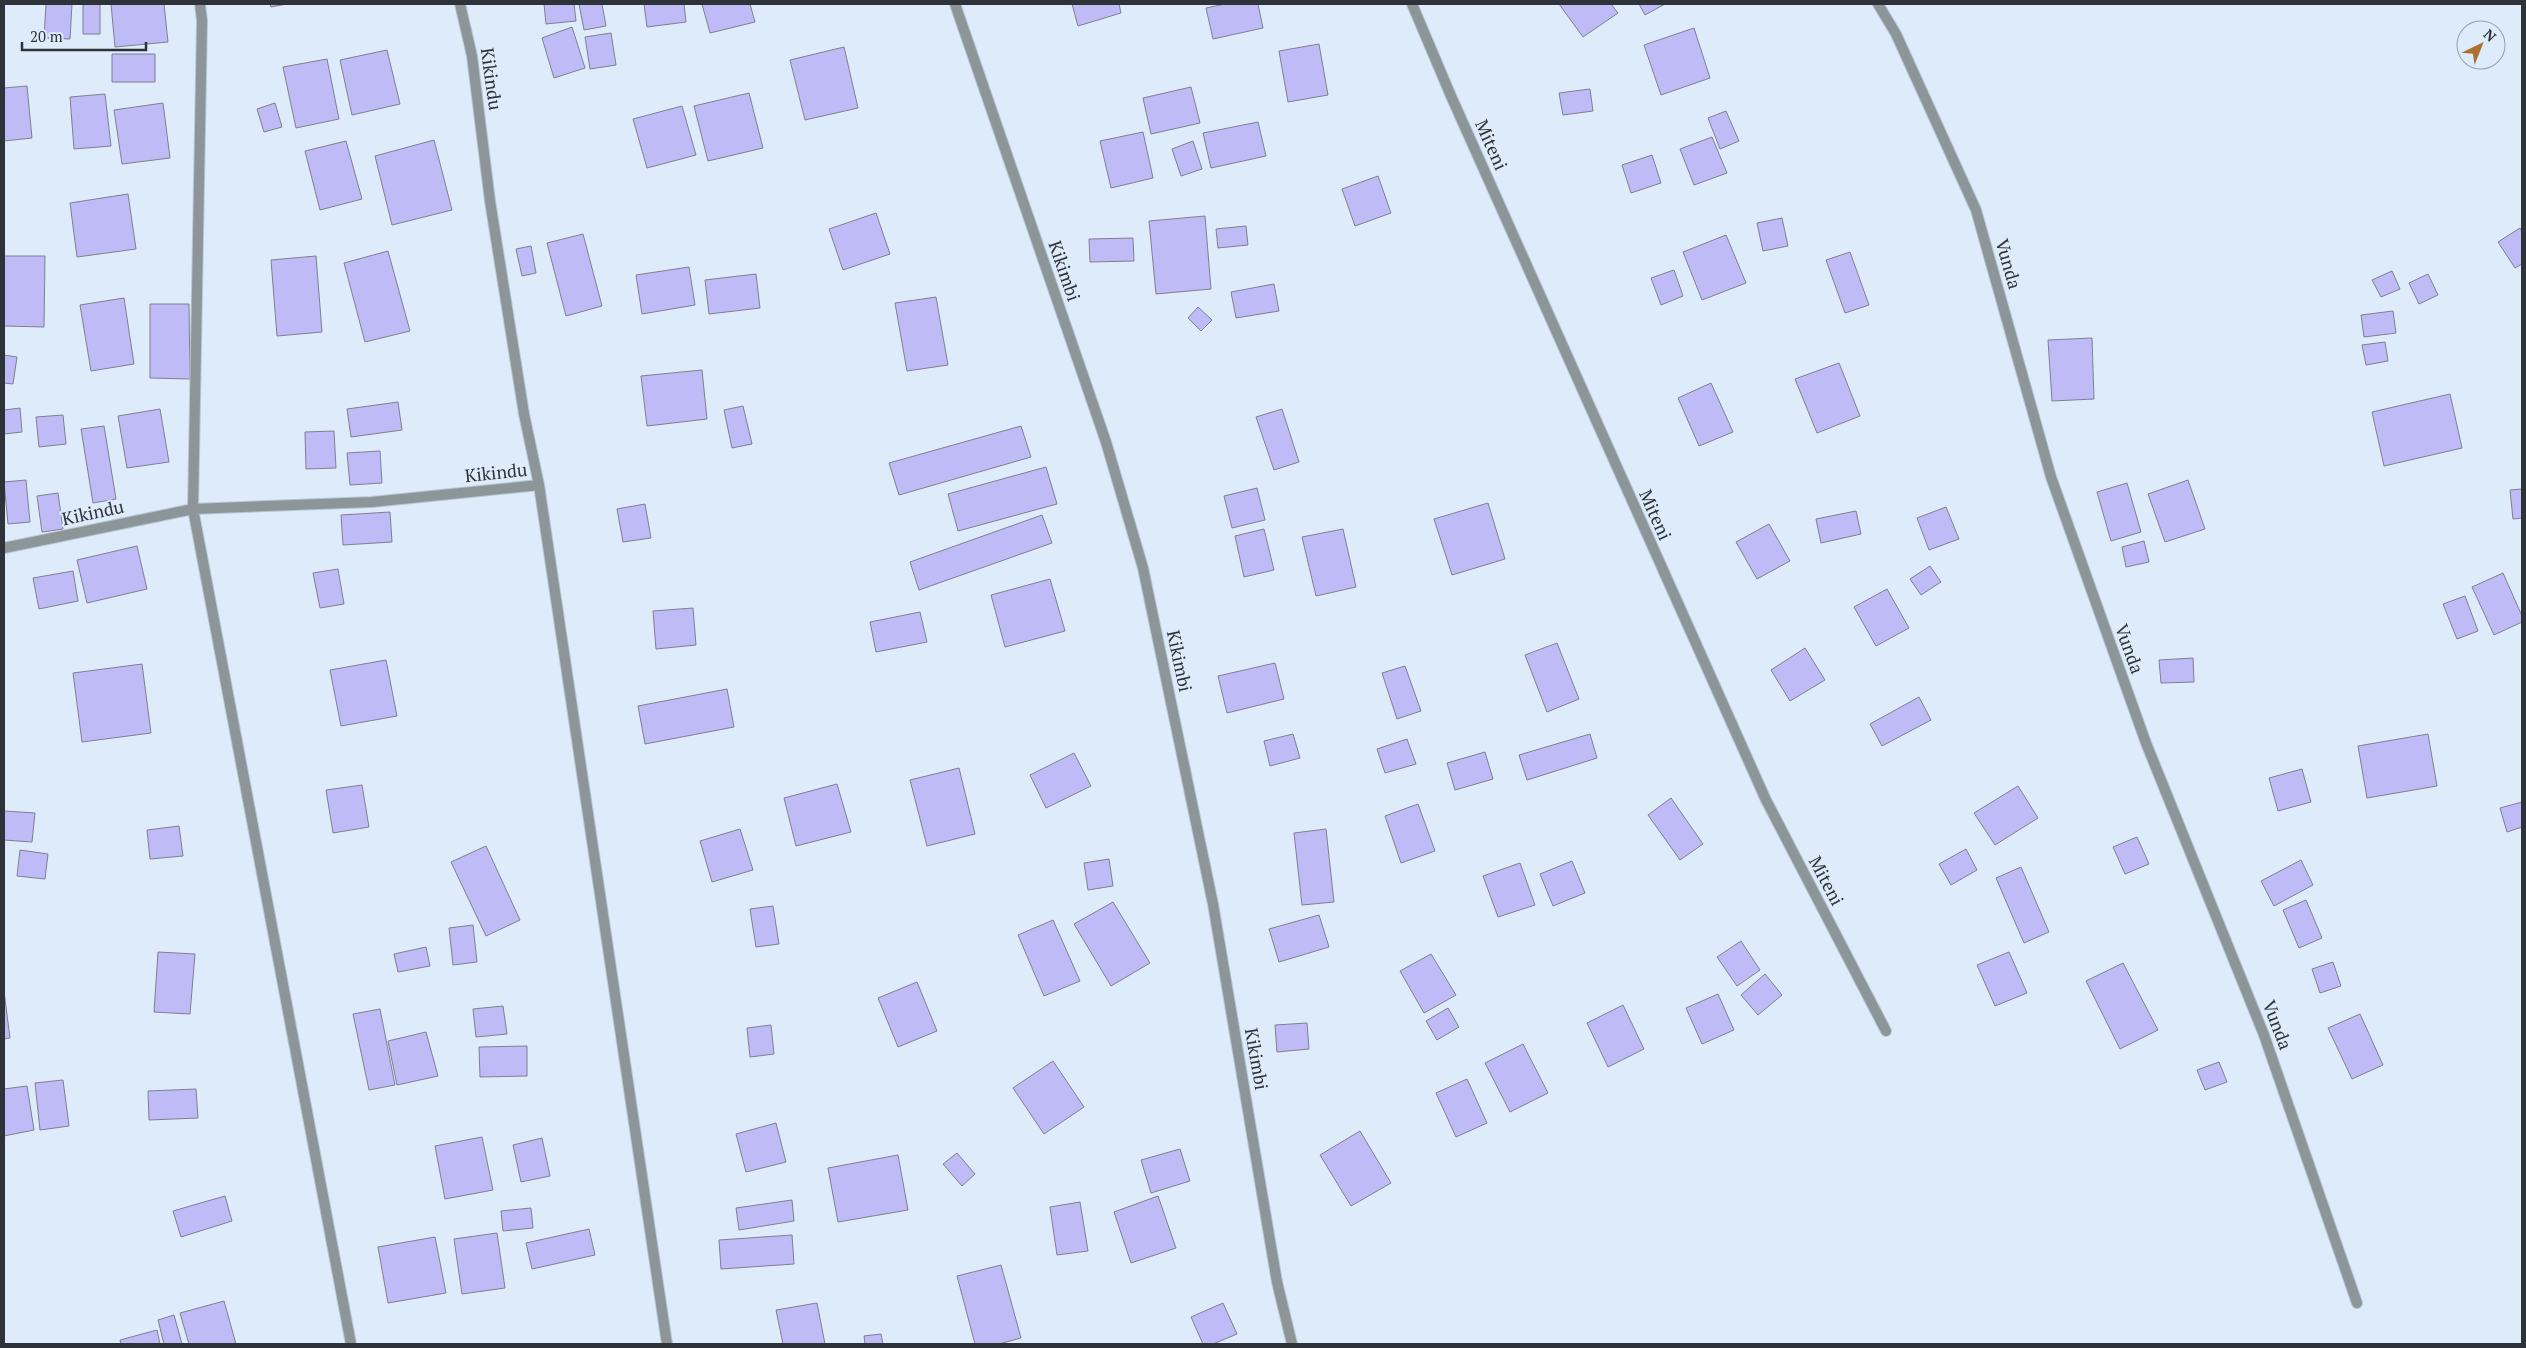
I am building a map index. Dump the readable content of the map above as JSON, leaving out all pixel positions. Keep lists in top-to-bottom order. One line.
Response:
{"streets":{"street":["Kikindu","Miteni","Vunda","Kikimbi"]},"scale_bar":"20 m","north":"top right"}
